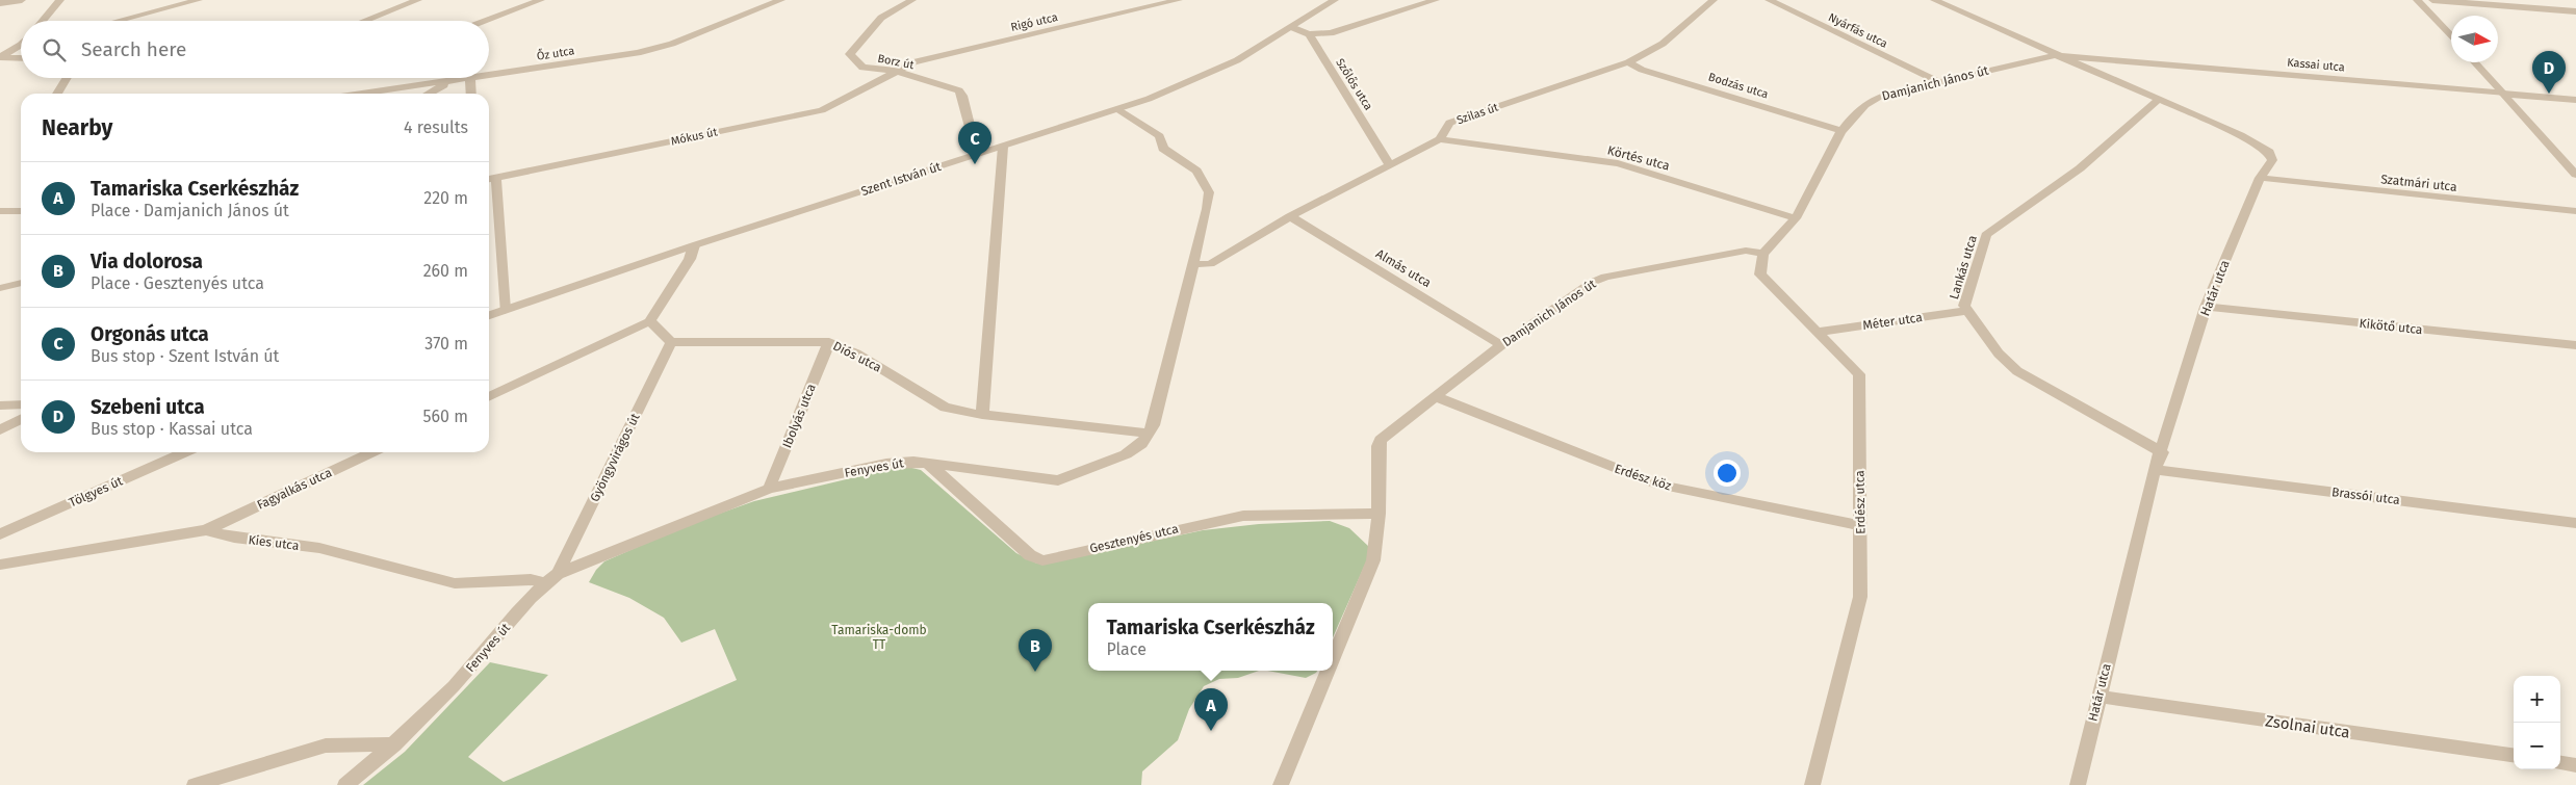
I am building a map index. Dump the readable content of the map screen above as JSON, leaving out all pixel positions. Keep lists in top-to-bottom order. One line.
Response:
{"streets":{"street":["Rigó utca","Nyárfás utca","Őz utca","Borz út","Kassai utca","Damjanich János út","Szőlős utca","Bodzás utca","Szilas út","Mókus út","Körtés utca","Szent István út","Szatmári utca","Lankás utca","Almás utca","Határ utca","Méter utca","Kikötő utca","Diós utca","Ibolyás utca","Gyöngyvirágos út","Fenyves út","Erdész köz","Fagyalkás utca","Tölgyes út","Brassói utca","Erdész utca","Gesztenyés utca","Kies utca","Zsolnai utca"]},"crossings":[["Rigó utca","Borz út"],["Rigó utca","Mókus út"],["Nyárfás utca","Damjanich János út"],["Borz út","Mókus út"],["Borz út","Szent István út"],["Kassai utca","Damjanich János út"],["Kassai utca","Határ utca"],["Damjanich János út","Bodzás utca"],["Damjanich János út","Körtés utca"],["Damjanich János út","Almás utca"],["Damjanich János út","Határ utca"],["Damjanich János út","Erdész köz"],["Damjanich János út","Erdész utca"],["Damjanich János út","Gesztenyés utca"],["Szőlős utca","Szilas út"],["Bodzás utca","Szilas út"],["Szilas út","Körtés utca"],["Szilas út","Almás utca"],["Szilas út","Fenyves út"],["Szent István út","Fenyves út"],["Szatmári utca","Határ utca"],["Lankás utca","Határ utca"],["Lankás utca","Méter utca"],["Határ utca","Kikötő utca"],["Határ utca","Brassói utca"],["Határ utca","Zsolnai utca"],["Méter utca","Erdész utca"],["Diós utca","Ibolyás utca"],["Diós utca","Gyöngyvirágos út"],["Diós utca","Fenyves út"],["Ibolyás utca","Fenyves út"],["Gyöngyvirágos út","Fenyves út"],["Fenyves út","Gesztenyés utca"],["Fenyves út","Kies utca"],["Erdész köz","Erdész utca"],["Fagyalkás utca","Kies utca"]],"parks":["Tamariska-domb TT"],"north":"right","page":{"search":"Search here","pins":["D","C","B","A"],"heading":["Nearby","4 results"],"list":[{"mark":"A","name":"Tamariska Cserkészház","note":"Place · Damjanich János út","value":"220 m"},{"mark":"B","name":"Via dolorosa","note":"Place · Gesztenyés utca","value":"260 m"},{"mark":"C","name":"Orgonás utca","note":"Bus stop · Szent István út","value":"370 m"},{"mark":"D","name":"Szebeni utca","note":"Bus stop · Kassai utca","value":"560 m"}],"popup":["Tamariska Cserkészház","Place"],"map_buttons":["+","−"]}}
